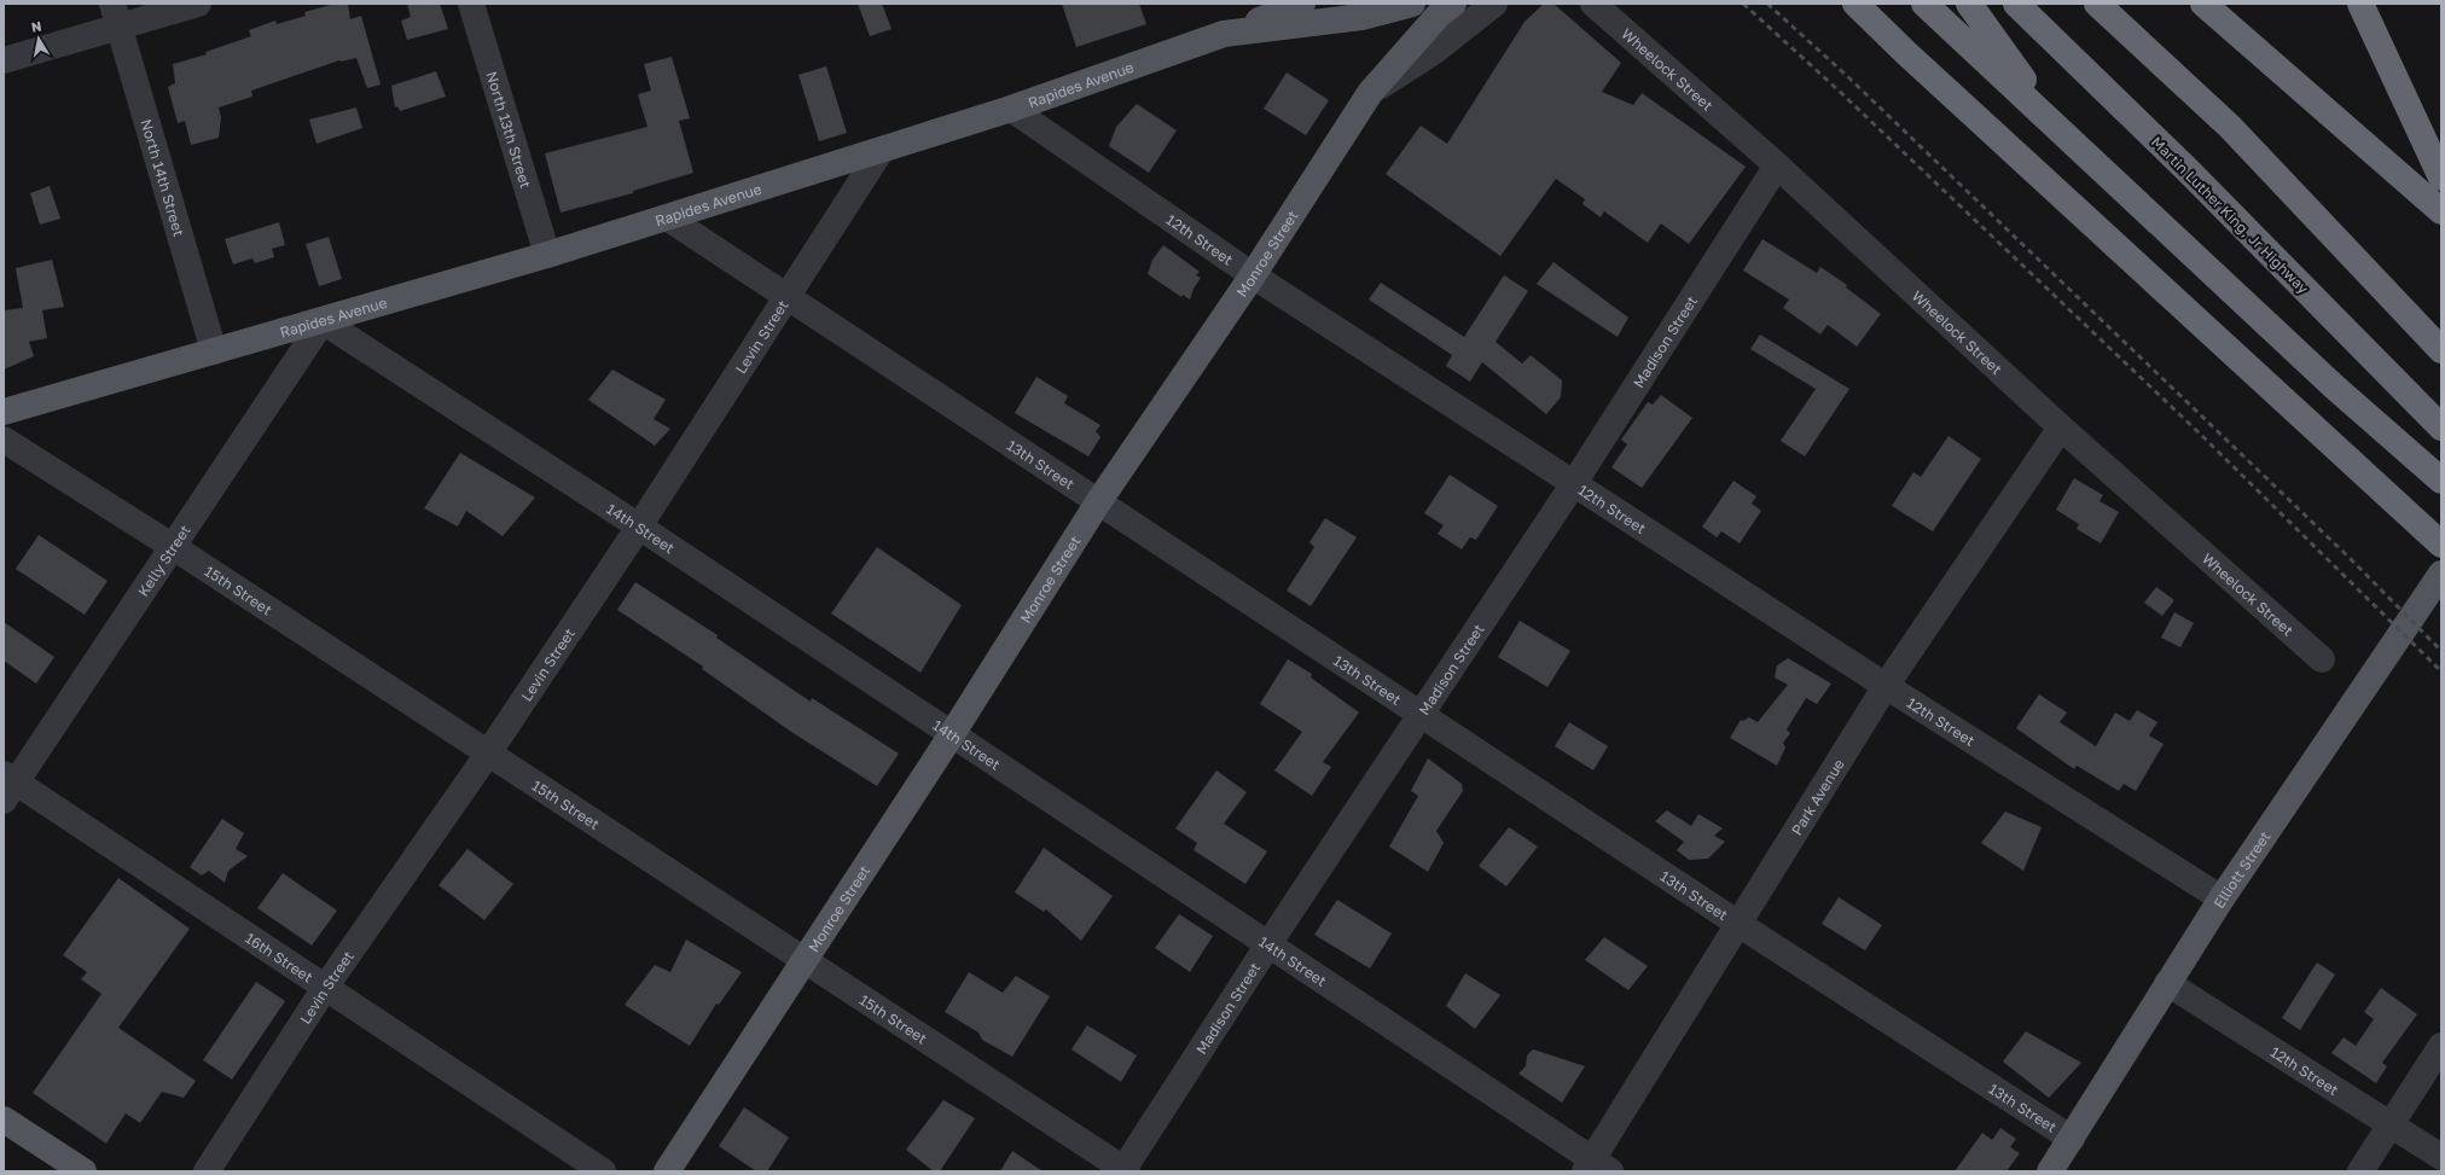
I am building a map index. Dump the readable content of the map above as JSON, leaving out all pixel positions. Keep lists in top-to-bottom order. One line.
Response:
{"streets":{"highway":["Martin Luther King, Jr Highway"],"main road":["Rapides Avenue","Monroe Street","Elliott Street"],"street":["Wheelock Street","North 13th Street","North 14th Street","12th Street","Levin Street","Madison Street","13th Street","14th Street","Kelly Street","15th Street","Park Avenue","16th Street"]},"crossings":[["Wheelock Street","Madison Street"],["Wheelock Street","Park Avenue"],["Rapides Avenue","North 13th Street"],["Rapides Avenue","North 14th Street"],["Rapides Avenue","12th Street"],["Rapides Avenue","Levin Street"],["Rapides Avenue","13th Street"],["Rapides Avenue","14th Street"],["Rapides Avenue","Kelly Street"],["12th Street","Monroe Street"],["12th Street","Madison Street"],["12th Street","Park Avenue"],["12th Street","Elliott Street"],["Monroe Street","13th Street"],["Monroe Street","14th Street"],["Monroe Street","15th Street"],["Levin Street","13th Street"],["Levin Street","14th Street"],["Levin Street","15th Street"],["Levin Street","16th Street"],["Madison Street","13th Street"],["Madison Street","14th Street"],["Madison Street","15th Street"],["13th Street","Park Avenue"],["13th Street","Elliott Street"],["14th Street","Kelly Street"],["14th Street","Park Avenue"],["Kelly Street","15th Street"],["Kelly Street","16th Street"]],"north":"top"}
